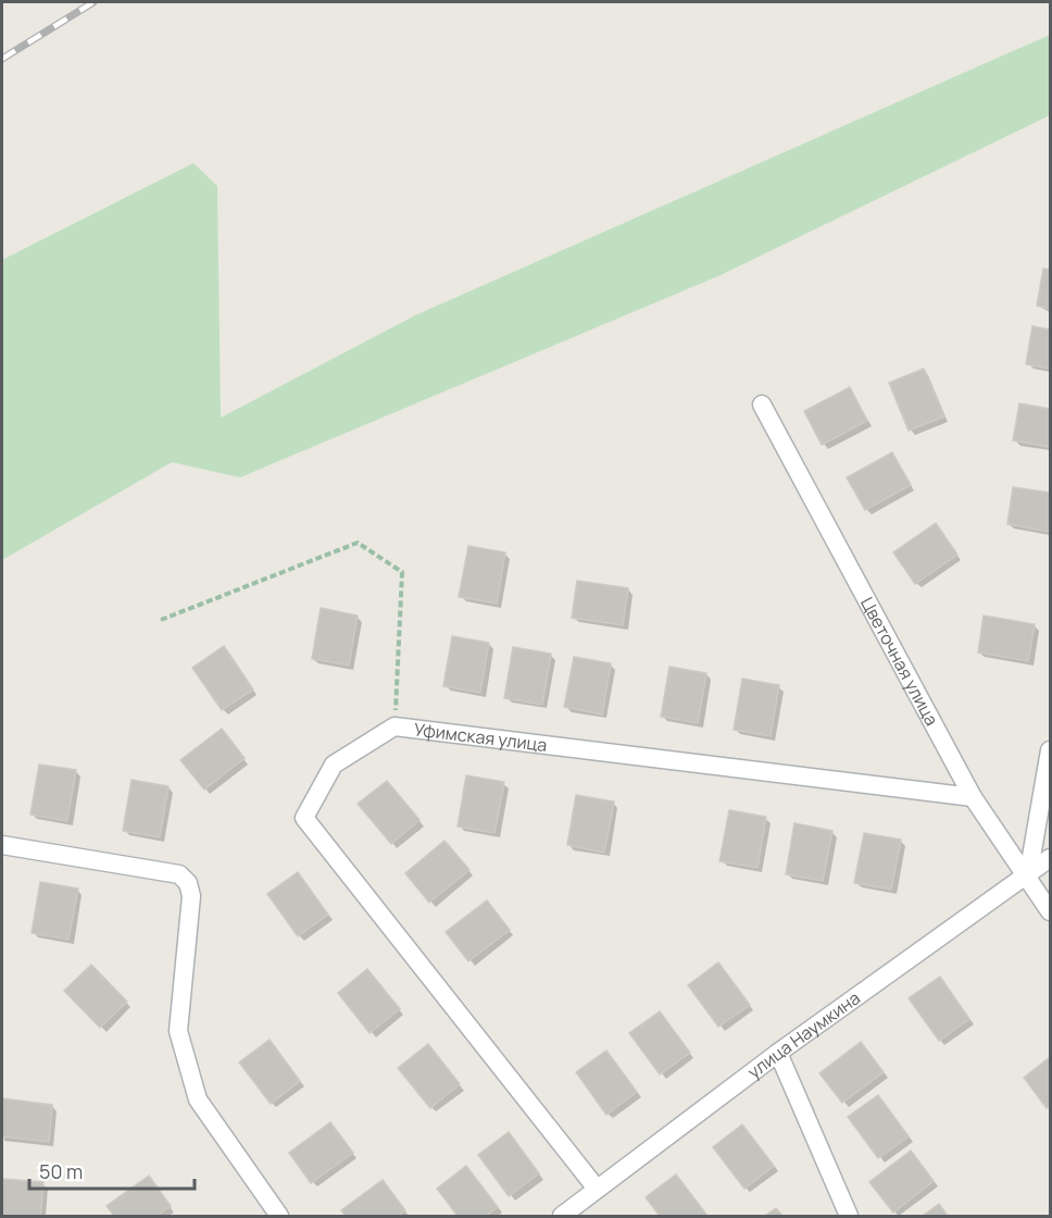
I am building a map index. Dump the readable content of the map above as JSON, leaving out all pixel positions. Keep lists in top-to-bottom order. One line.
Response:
{"streets":{"street":["Цветочная улица","Уфимская улица","улица Наумкина"]},"crossings":[["Цветочная улица","Уфимская улица"],["Цветочная улица","улица Наумкина"],["Уфимская улица","улица Наумкина"]],"scale_bar":"50 m"}
